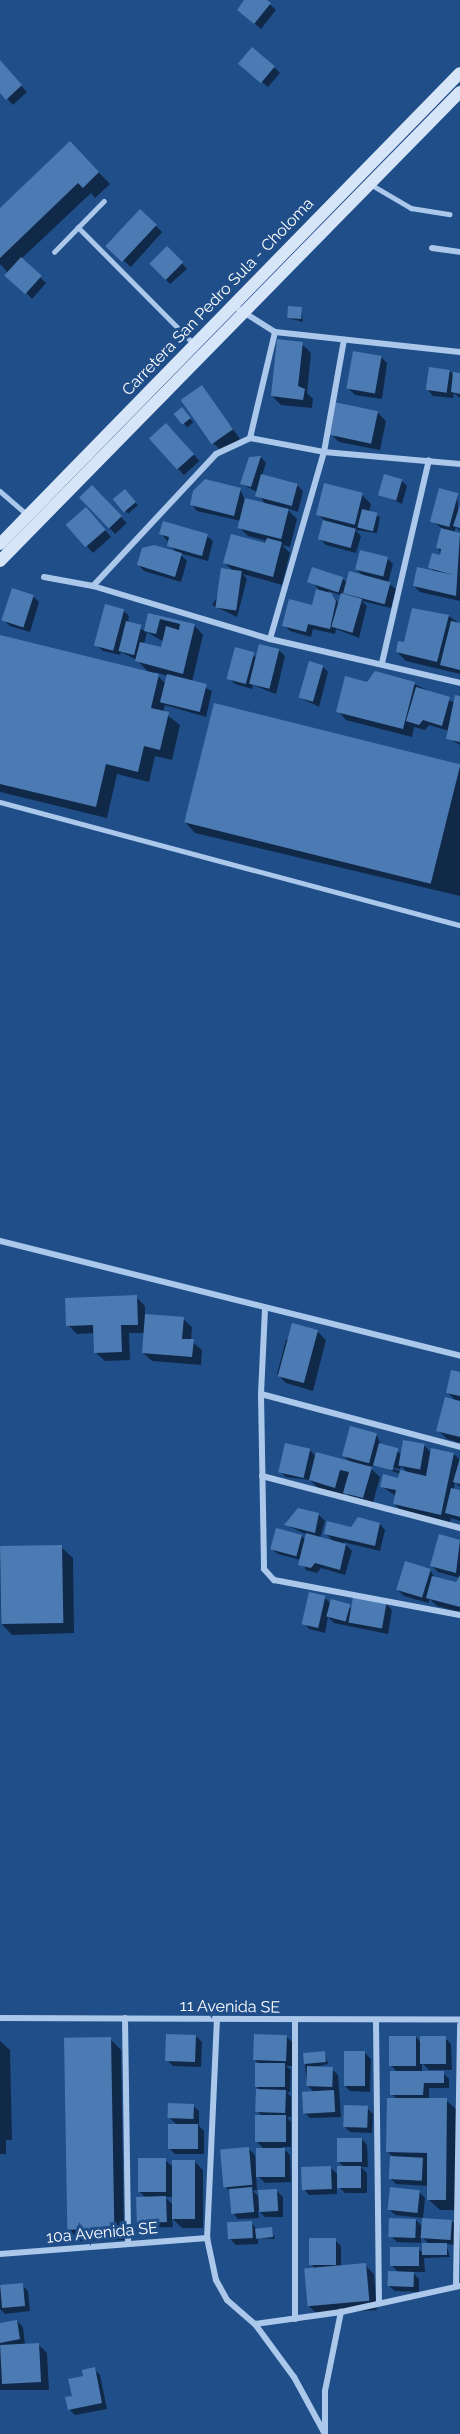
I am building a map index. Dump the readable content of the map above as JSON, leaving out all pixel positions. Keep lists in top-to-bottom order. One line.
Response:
{"streets":{"main road":["Carretera San Pedro Sula - Choloma"],"street":["11 Avenida SE","10a Avenida SE"]}}
